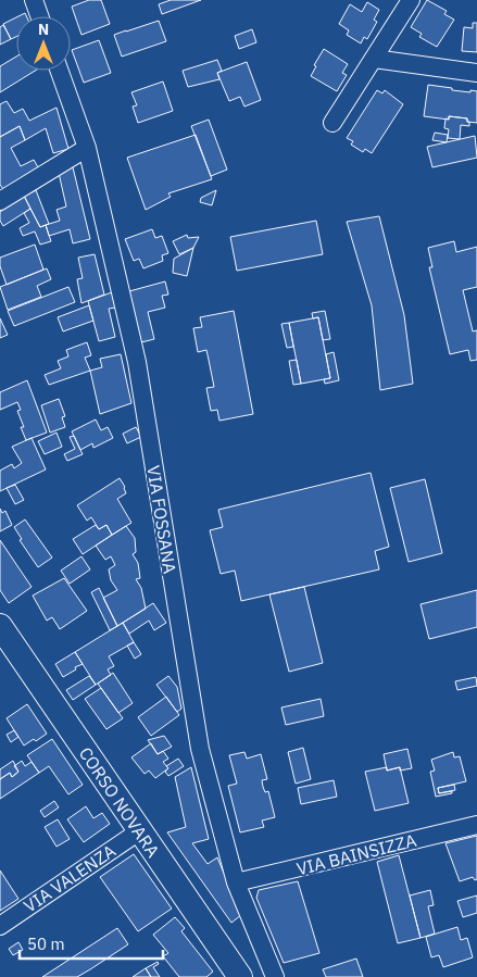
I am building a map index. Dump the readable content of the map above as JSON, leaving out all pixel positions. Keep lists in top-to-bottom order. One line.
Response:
{"streets":{"main road":["CORSO NOVARA"],"street":["VIA FOSSANA","VIA BAINSIZZA","VIA VALENZA"]},"crossings":[["VIA FOSSANA","VIA BAINSIZZA"],["CORSO NOVARA","VIA VALENZA"]],"scale_bar":"50 m","north":"top"}
